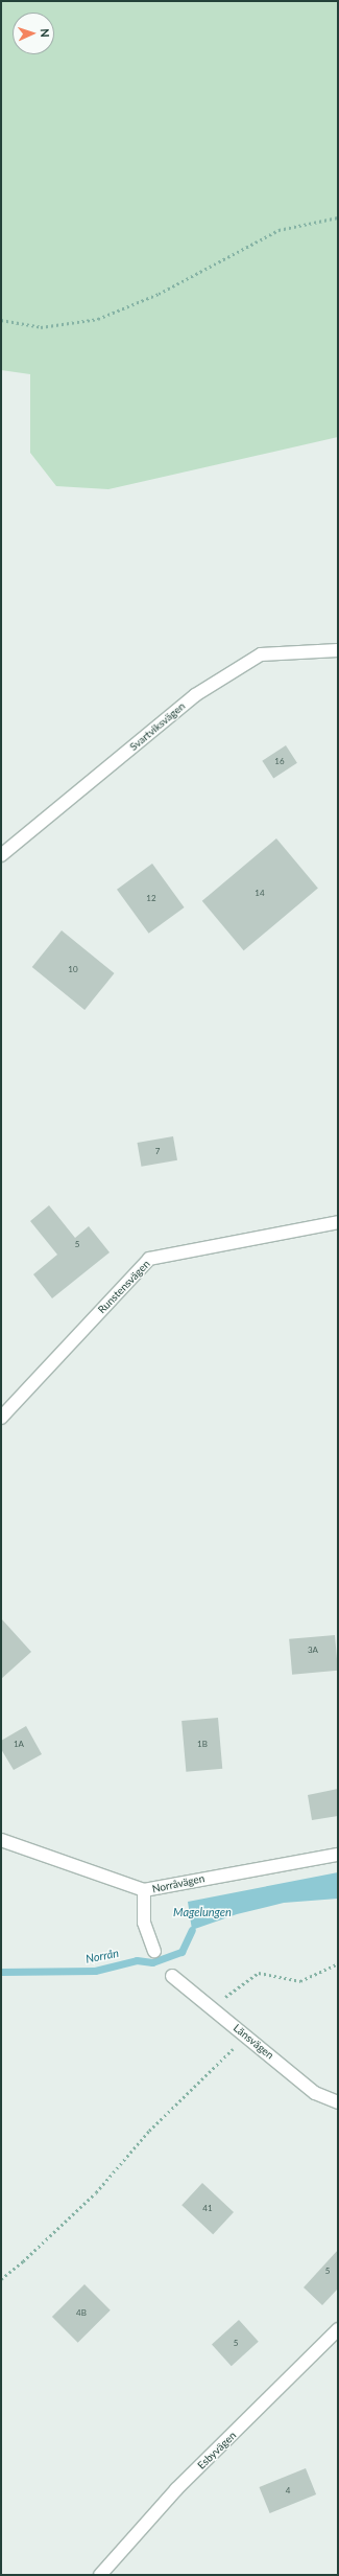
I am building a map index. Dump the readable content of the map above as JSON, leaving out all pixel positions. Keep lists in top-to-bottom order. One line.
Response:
{"streets":{"street":["Svartviksvägen","Runstensvägen","Norråvägen","Länsvägen","Esbyvägen"]},"water":["Magelungen","Norrån"],"house_numbers":["16","14","12","10","7","5","3A","1A","1B","41","5","4B","5","4"],"north":"right"}
